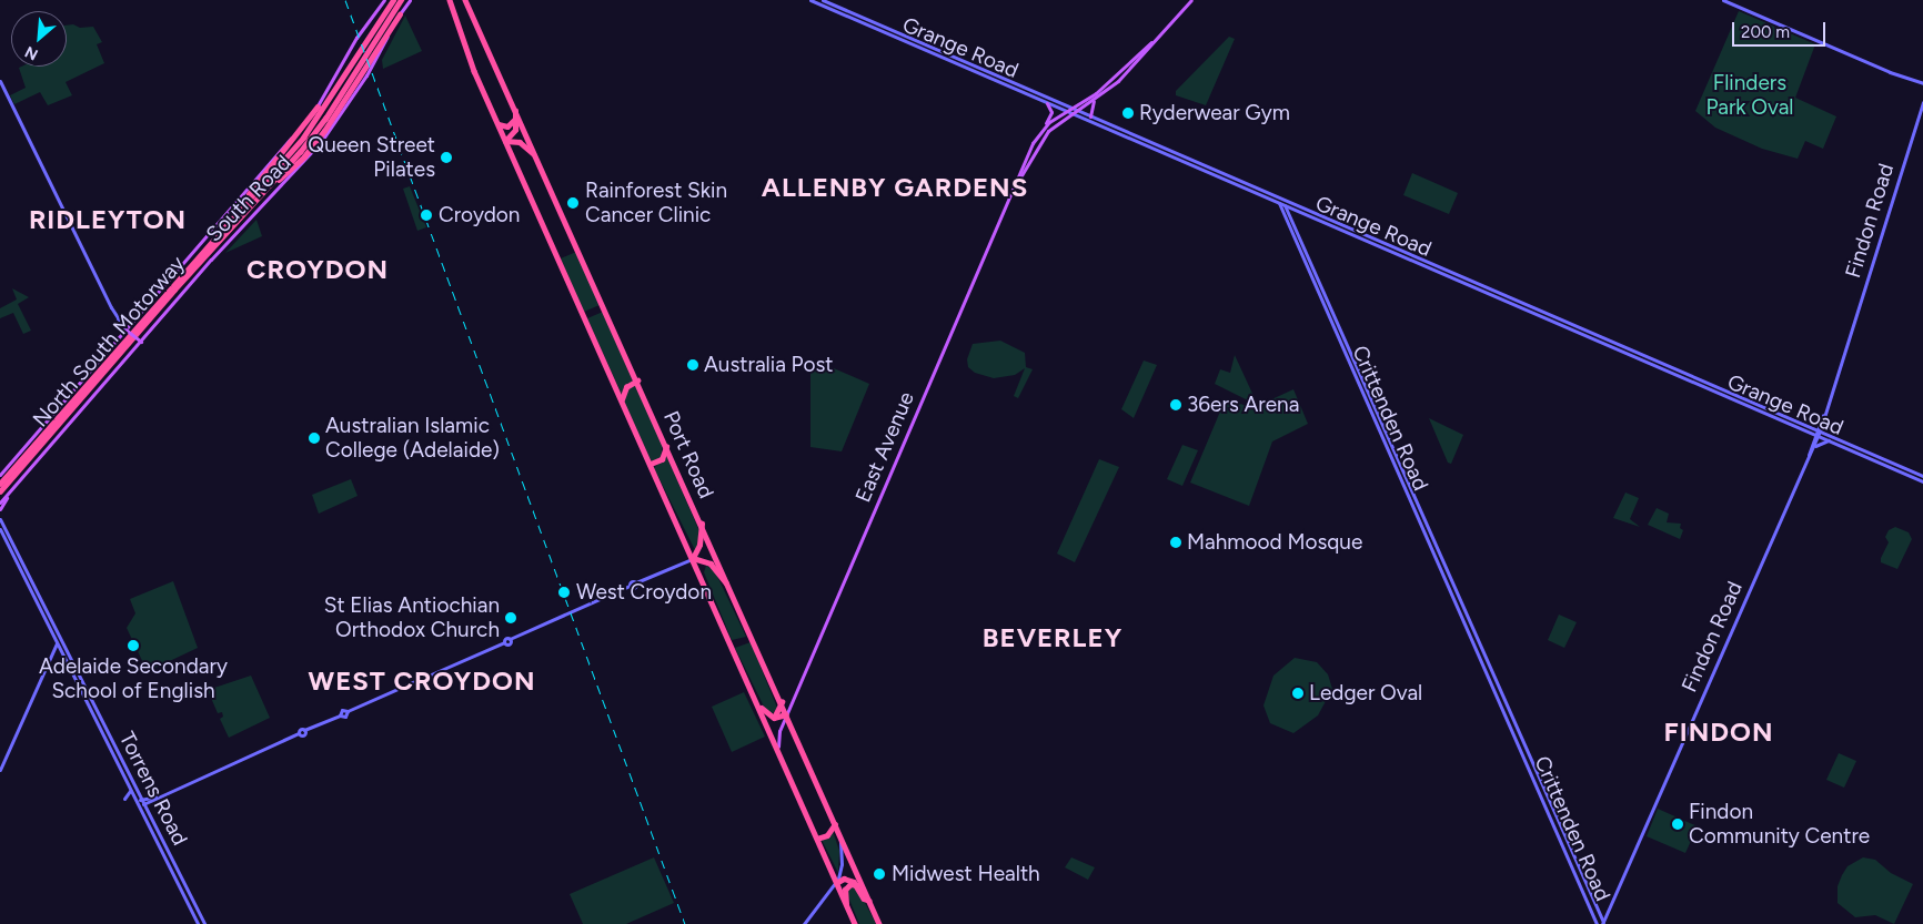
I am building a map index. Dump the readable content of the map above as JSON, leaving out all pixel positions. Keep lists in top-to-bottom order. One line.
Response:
{"streets":{"highway":["North South Motorway","Port Road"],"main road":["Grange Road","South Road","Findon Road","Crittenden Road","East Avenue","Torrens Road"]},"crossings":[["Grange Road","Findon Road"],["Grange Road","Crittenden Road"],["Grange Road","East Avenue"],["Findon Road","Crittenden Road"],["East Avenue","Port Road"]],"districts":["ALLENBY GARDENS","RIDLEYTON","CROYDON","BEVERLEY","WEST CROYDON","FINDON"],"parks":["Flinders Park Oval"],"places":["Ryderwear Gym","Queen Street Pilates","Rainforest Skin Cancer Clinic","Croydon","Australia Post","36ers Arena","Australian Islamic College (Adelaide)","Mahmood Mosque","West Croydon","St Elias Antiochian Orthodox Church","Adelaide Secondary School of English","Ledger Oval","Findon Community Centre","Midwest Health"],"scale_bar":"200 m","north":"bottom left"}
